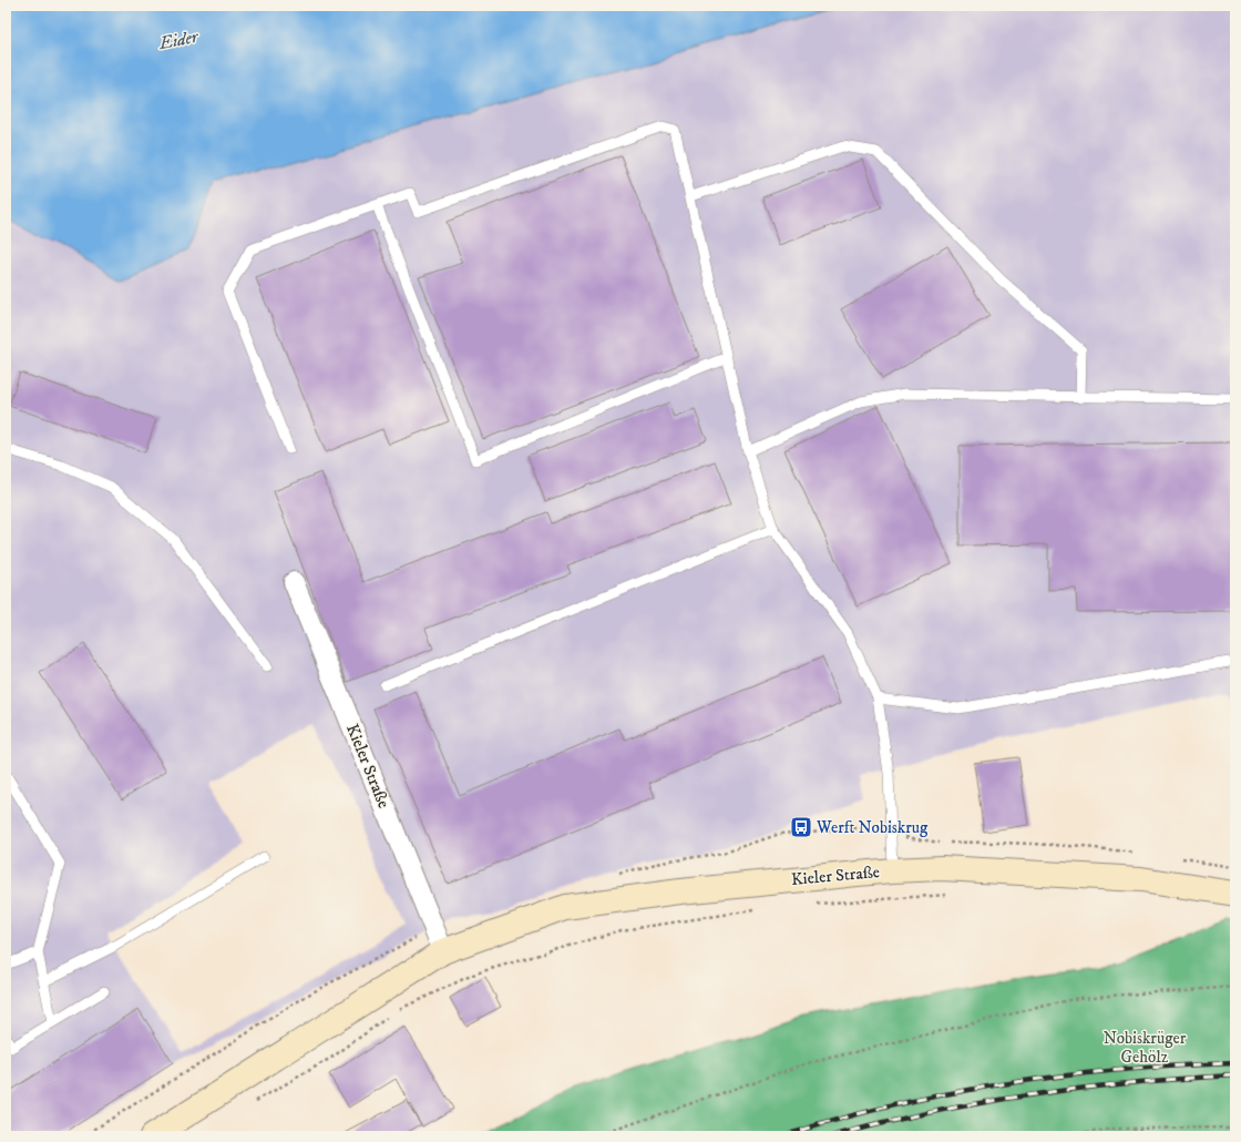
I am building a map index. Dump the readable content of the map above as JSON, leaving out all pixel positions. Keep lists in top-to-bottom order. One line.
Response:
{"streets":{"main road":["Kieler Straße"]},"water":["Eider"],"parks":["Nobiskrüger Gehölz"],"places":{"bus stop":["Werft Nobiskrug"]}}
